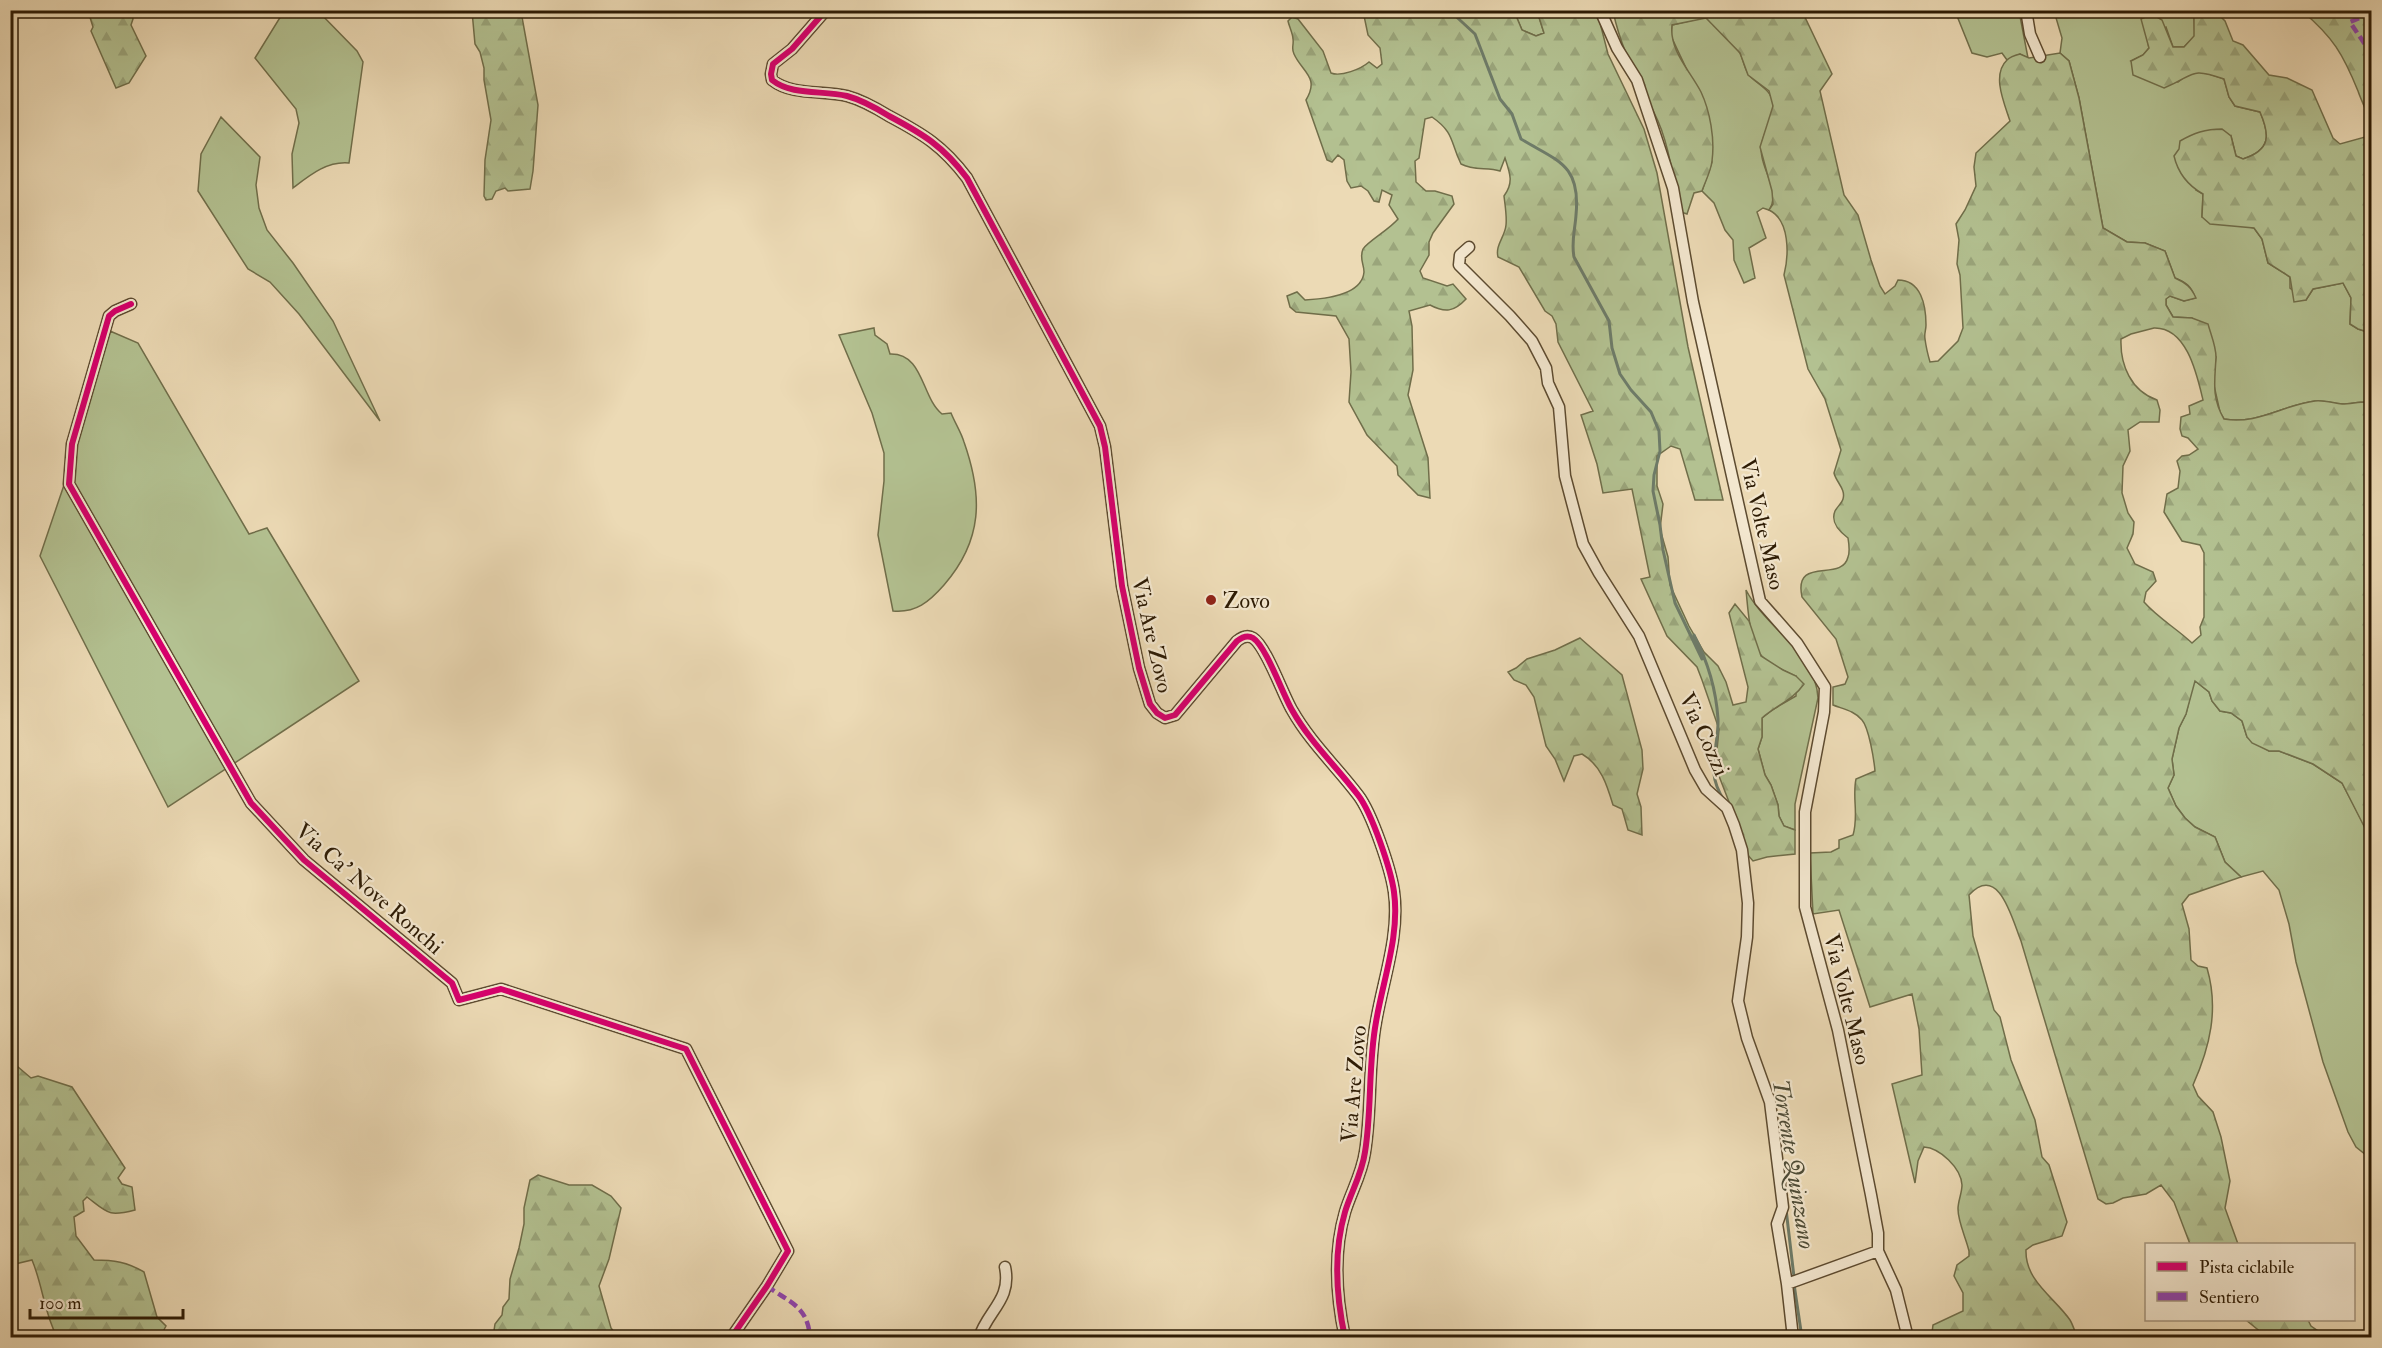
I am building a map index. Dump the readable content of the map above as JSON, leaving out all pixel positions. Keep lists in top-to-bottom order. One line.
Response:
{"streets":{"street":["Via Volte Maso","Via Are Zovo","Via Cozzi","Via Ca' Nove Ronchi"]},"water":["Torrente Quinzano"],"places":["Zovo"],"legend":["Pista ciclabile","Sentiero"],"scale_bar":"100 m"}
